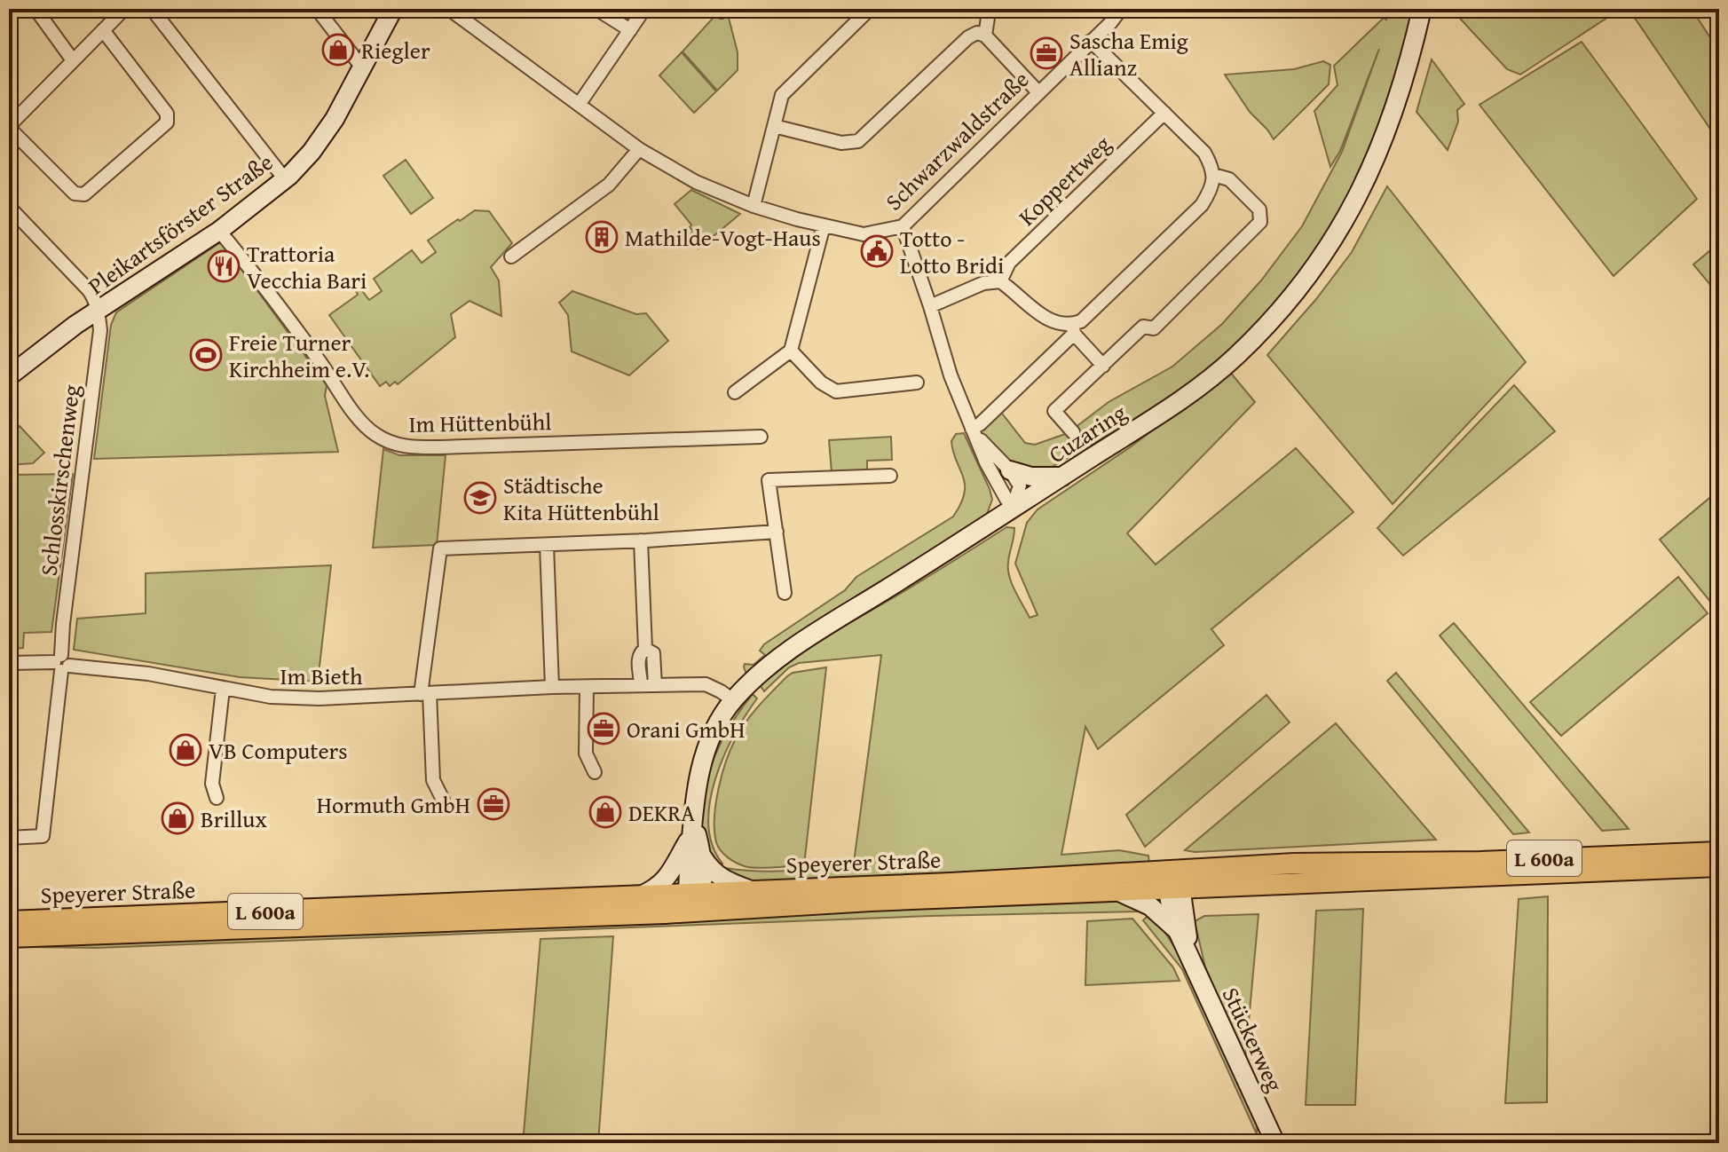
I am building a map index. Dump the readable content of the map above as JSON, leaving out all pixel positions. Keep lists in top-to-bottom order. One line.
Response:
{"streets":{"main road":["Pleikartsförster Straße","Cuzaring","L 600a","Speyerer Straße","Stückerweg"],"street":["Schwarzwaldstraße","Koppertweg","Im Hüttenbühl","Schlosskirschenweg","Im Bieth"]},"crossings":[["Pleikartsförster Straße","Im Hüttenbühl"],["Pleikartsförster Straße","Schlosskirschenweg"],["Cuzaring","Im Bieth"],["Cuzaring","Speyerer Straße"],["Schlosskirschenweg","Im Bieth"],["Speyerer Straße","Stückerweg"]],"places":{"shop":["Riegler","VB Computers","DEKRA","Brillux"],"office":["Sascha Emig Allianz","Orani GmbH","Hormuth GmbH"],"building":["Mathilde-Vogt-Haus"],"public building":["Totto - Lotto Bridi"],"restaurant":["Trattoria Vecchia Bari"],"sports":["Freie Turner Kirchheim e.V."],"school or university":["Städtische Kita Hüttenbühl"]}}
